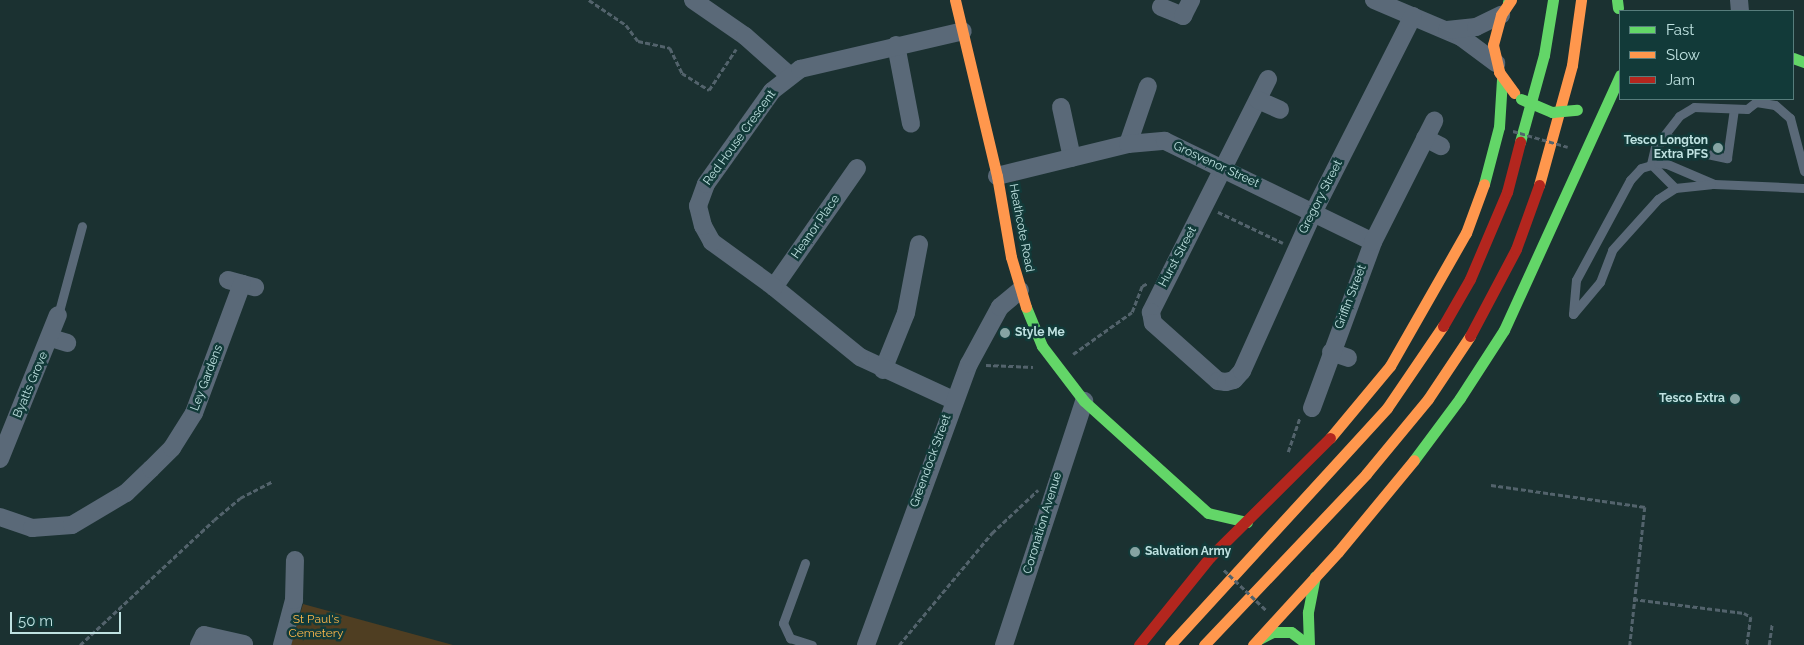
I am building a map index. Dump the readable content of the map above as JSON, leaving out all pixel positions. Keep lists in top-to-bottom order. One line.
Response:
{"streets":{"main road":["Heathcote Road"],"street":["Red House Crescent","Grosvenor Street","Gregory Street","Heanor Place","Hurst Street","Griffin Street","Ley Gardens","Byatts Grove","Greendock Street","Coronation Avenue"]},"crossings":[["Red House Crescent","Heanor Place"],["Red House Crescent","Heathcote Road"],["Red House Crescent","Greendock Street"],["Grosvenor Street","Gregory Street"],["Grosvenor Street","Heathcote Road"],["Grosvenor Street","Hurst Street"],["Gregory Street","Hurst Street"],["Heathcote Road","Greendock Street"],["Heathcote Road","Coronation Avenue"]],"parks":["St Paul's Cemetery"],"places":["Tesco Longton Extra PFS","Style Me","Tesco Extra","Salvation Army"],"legend":["Fast","Slow","Jam"],"scale_bar":"50 m"}
